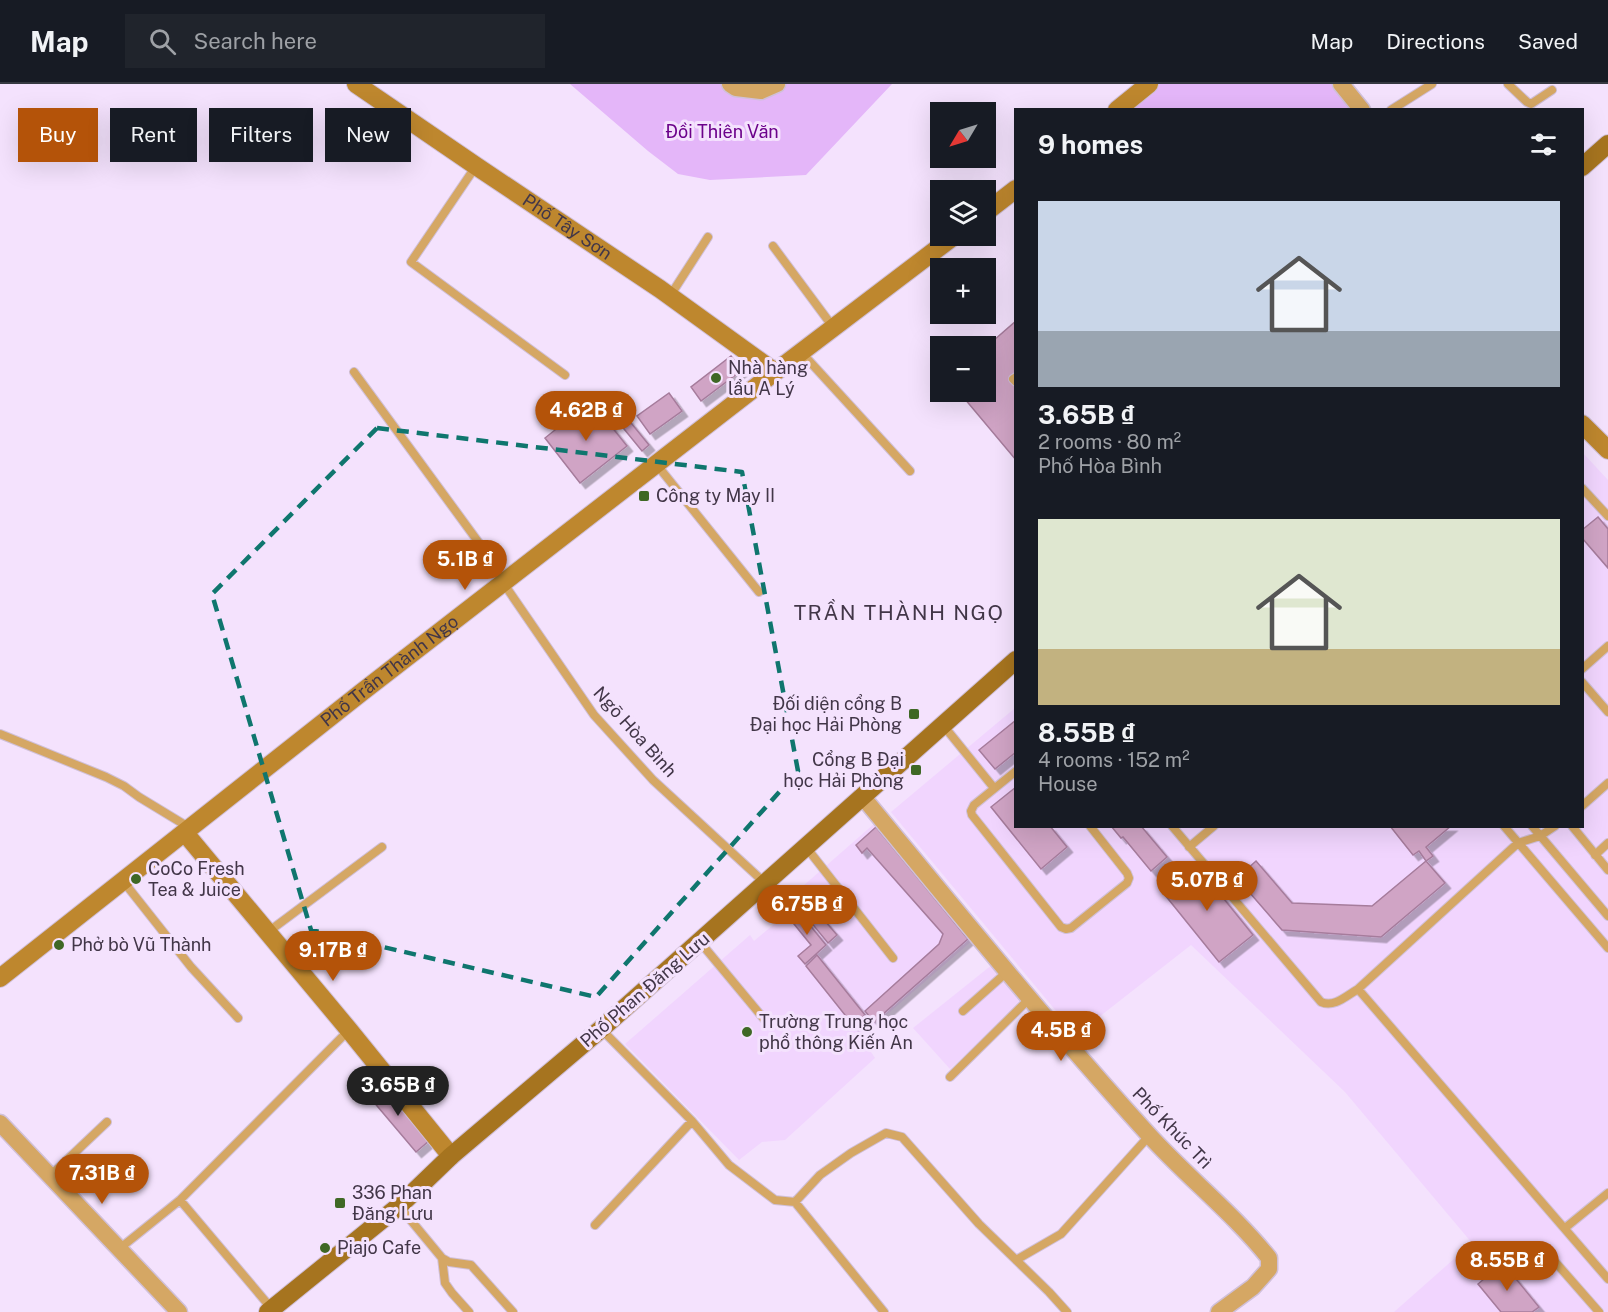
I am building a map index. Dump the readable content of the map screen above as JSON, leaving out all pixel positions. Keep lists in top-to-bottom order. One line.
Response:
{"streets":{"main road":["Phố Tây Sơn","Phố Trần Thành Ngọ","Phố Phan Đăng Lưu"],"street":["Phố Khúc Trì"],"lane":["Ngõ Hòa Bình"]},"crossings":[["Phố Tây Sơn","Phố Trần Thành Ngọ"],["Phố Trần Thành Ngọ","Ngõ Hòa Bình"],["Ngõ Hòa Bình","Phố Phan Đăng Lưu"],["Phố Phan Đăng Lưu","Phố Khúc Trì"]],"districts":["TRẦN THÀNH NGỌ"],"parks":["Đồi Thiên Văn"],"places":{"other":["Nhà hàng lẩu A Lý","CoCo Fresh Tea & Juice","Phở bò Vũ Thành","Trường Trung học phổ thông Kiến An","Piajo Cafe"],"transit":["Công ty May II","Đối diện cổng B Đại học Hải Phòng","Cổng B Đại học Hải Phòng","336 Phan Đăng Lưu"]},"north":"bottom left","page":{"header":"Map","search":"Search here","nav":["Map","Directions","Saved"],"map_buttons":["+","−"],"chip":["Buy","Rent","Filters","New"],"heading":"9 homes","list":[{"name":"3.65B ₫","note":"2 rooms · 80 m² · Phố Hòa Bình"},{"name":"8.55B ₫","note":"4 rooms · 152 m² · House"}],"price":["4.62B ₫","5.1B ₫","5.07B ₫","6.75B ₫","9.17B ₫","4.5B ₫","3.65B ₫","7.31B ₫","8.55B ₫"]}}
